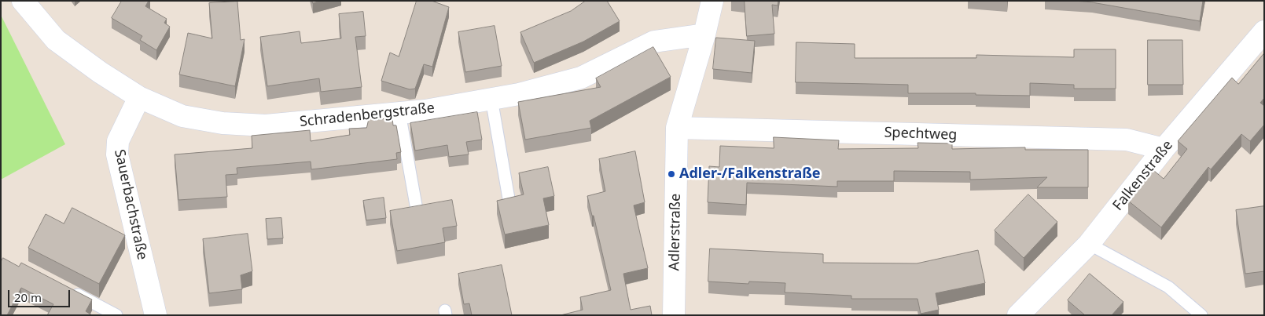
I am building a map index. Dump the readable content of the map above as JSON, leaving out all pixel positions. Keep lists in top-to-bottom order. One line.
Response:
{"streets":{"street":["Schradenbergstraße","Spechtweg","Falkenstraße","Sauerbachstraße","Adlerstraße"]},"crossings":[["Schradenbergstraße","Sauerbachstraße"],["Schradenbergstraße","Adlerstraße"],["Spechtweg","Falkenstraße"],["Spechtweg","Adlerstraße"]],"places":["Adler-/Falkenstraße"],"scale_bar":"20 m"}
